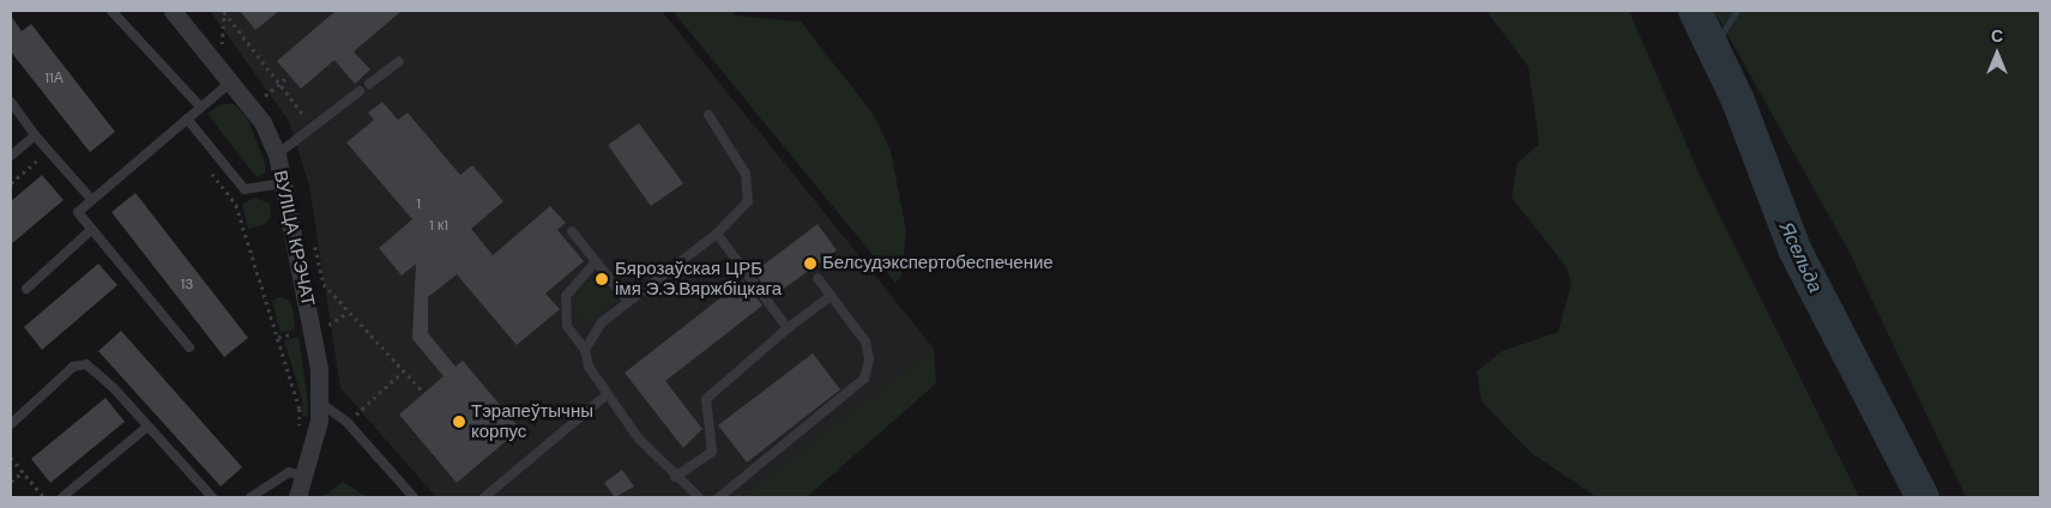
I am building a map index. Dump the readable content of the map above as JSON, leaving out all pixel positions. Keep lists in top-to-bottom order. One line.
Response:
{"streets":{"street":["ВУЛІЦА КРЭЧАТ"]},"water":["Ясельда"],"places":["Белсудэкспертобеспечение","Бярозаўская ЦРБ імя Э.Э.Вяржбіцкага","Тэрапеўтычны корпус"],"house_numbers":["11А","1","1 к1","13"],"north":"top"}
